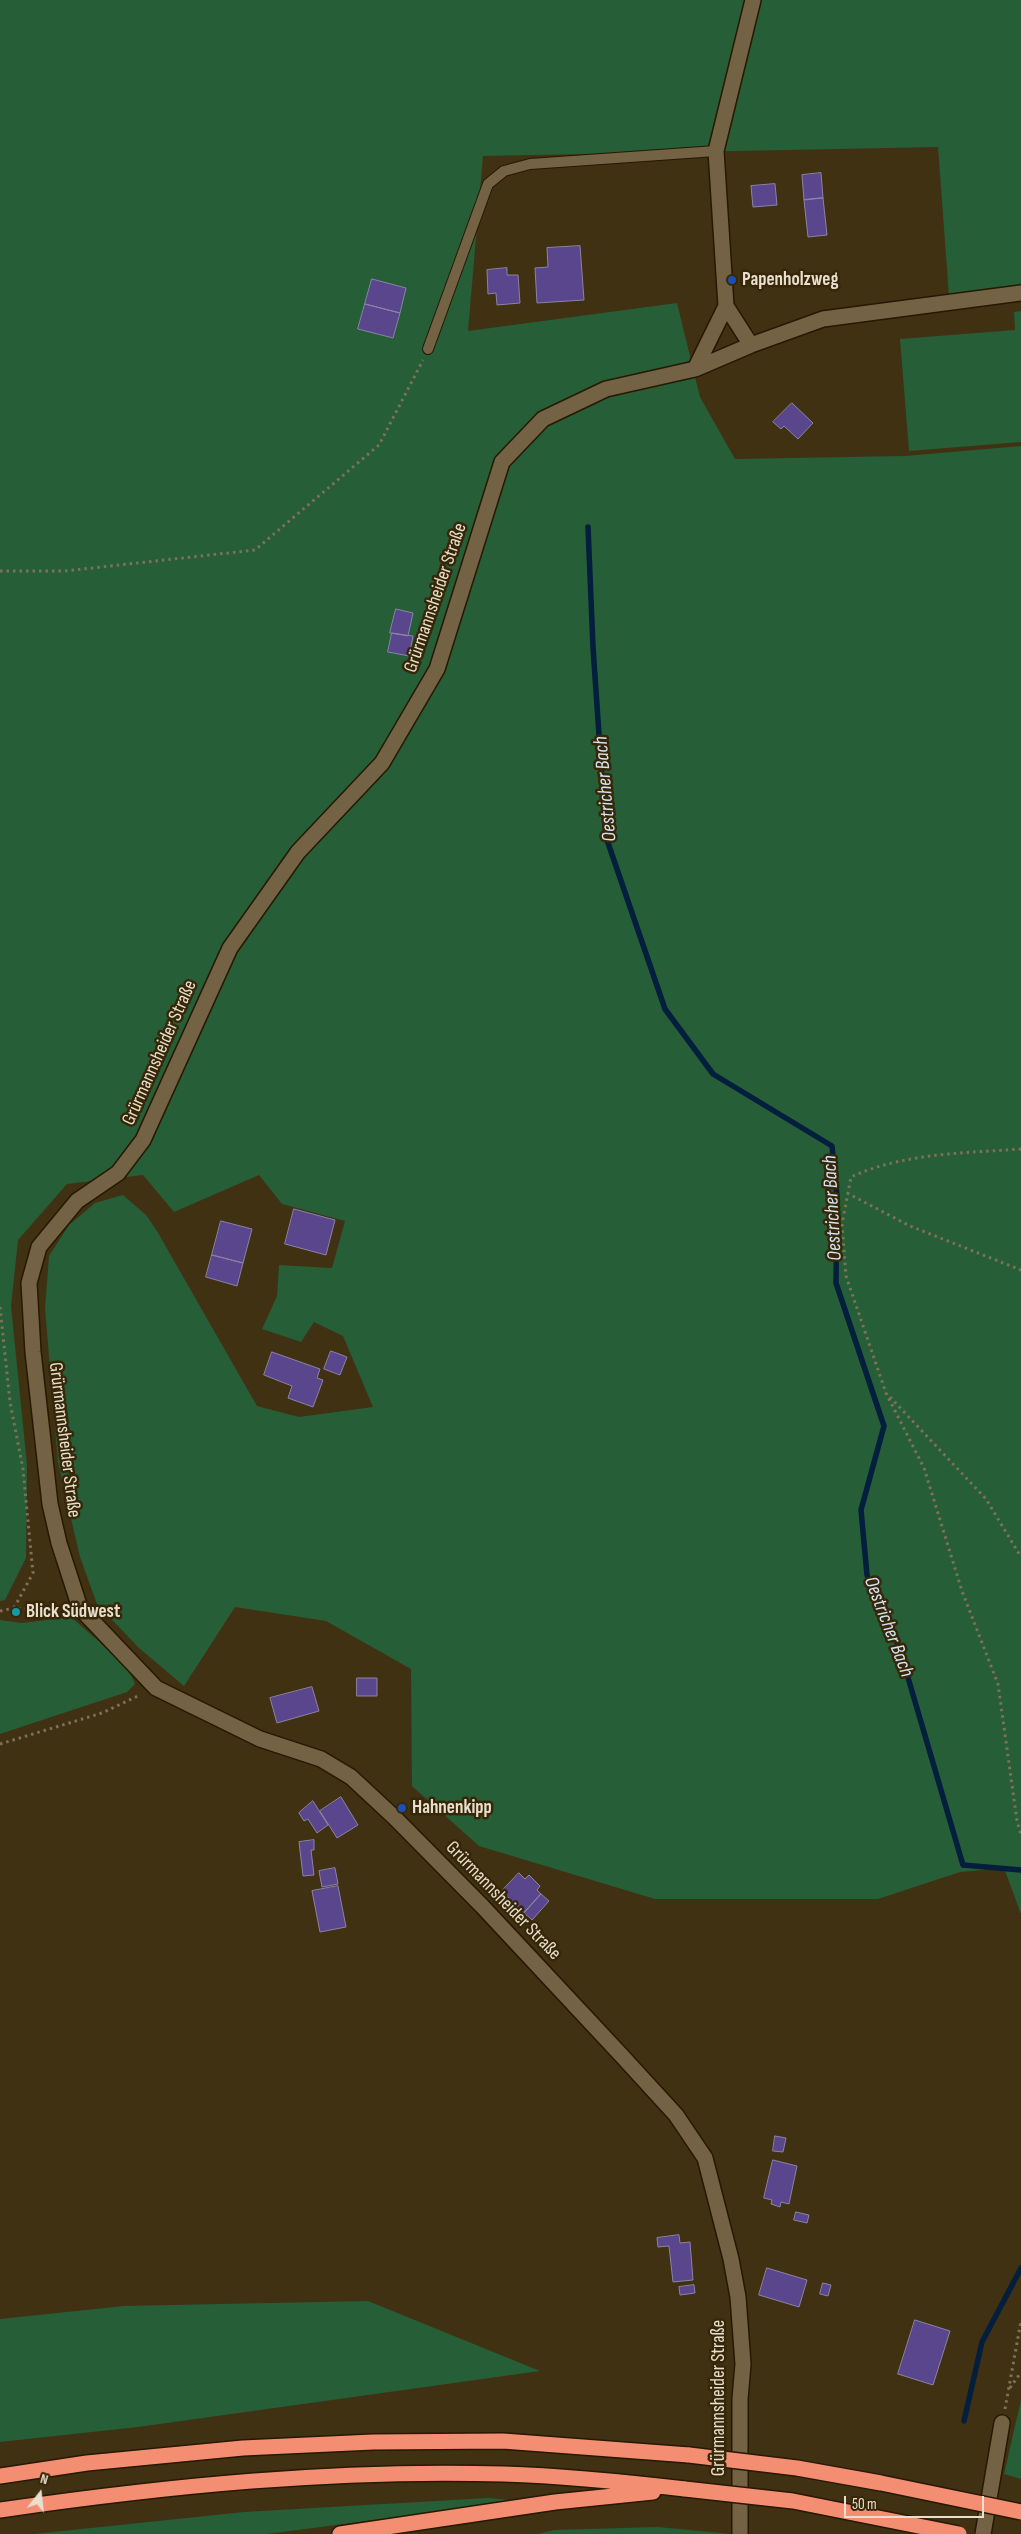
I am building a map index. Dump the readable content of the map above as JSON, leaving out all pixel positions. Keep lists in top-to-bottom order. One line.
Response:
{"streets":{"street":["Grürmannsheider Straße"]},"water":["Oestricher Bach"],"places":["Papenholzweg","Blick Südwest","Hahnenkipp"],"scale_bar":"50 m","north":"top"}
